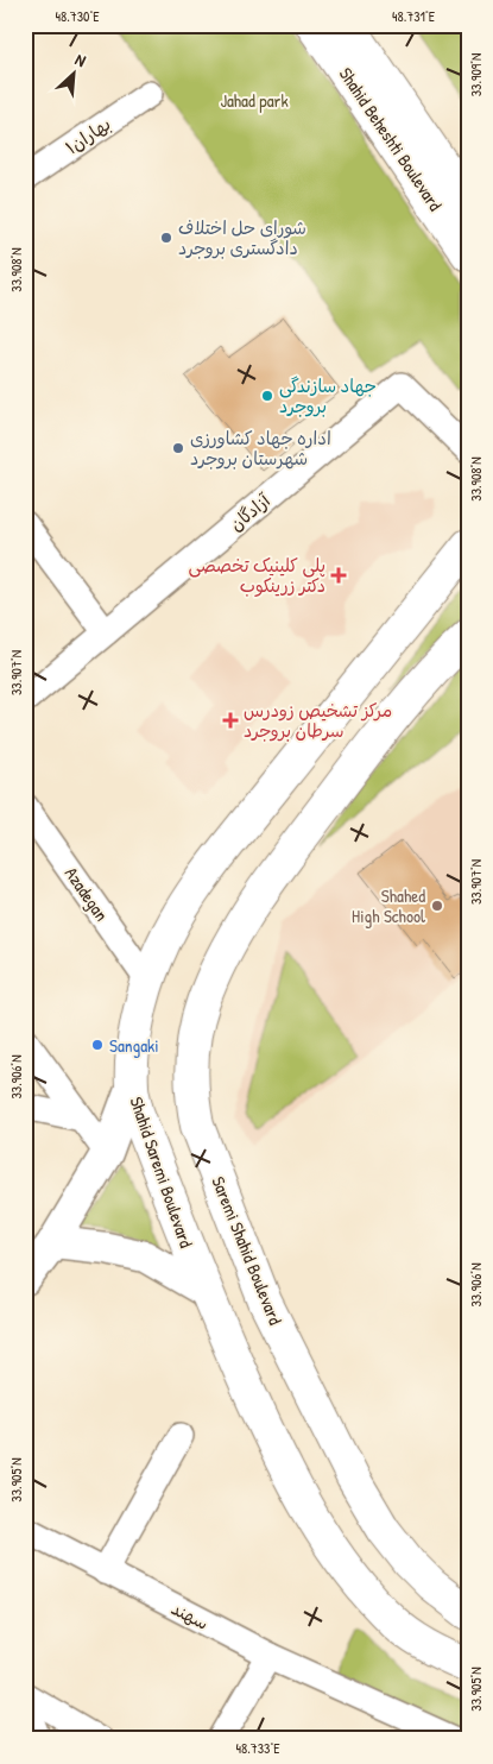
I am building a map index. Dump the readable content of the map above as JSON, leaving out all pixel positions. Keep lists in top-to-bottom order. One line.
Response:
{"streets":{"main road":["Shahid Beheshti Boulevard","Shahid Saremi Boulevard","Saremi Shahid Boulevard"],"street":["بهاران۱","آزادگان","Azadegan","سهند"]},"crossings":[["Azadegan","Shahid Saremi Boulevard"]],"parks":["Jahad park"],"places":{"other":["شورای حل اختلاف دادگستری بروجرد","جهاد سازندگی بروجرد","اداره جهاد کشاورزی شهرستان بروجرد","Shahed High School","Sangaki"],"health":["پلی کلینیک تخصصی دکتر زرینکوب","مرکز تشخیص زودرس سرطان بروجرد"]},"north":"top right","coordinates":["48.730°E","48.731°E","33.909°N","33.908°N","33.907°N","33.906°N","33.905°N","48.733°E"]}
